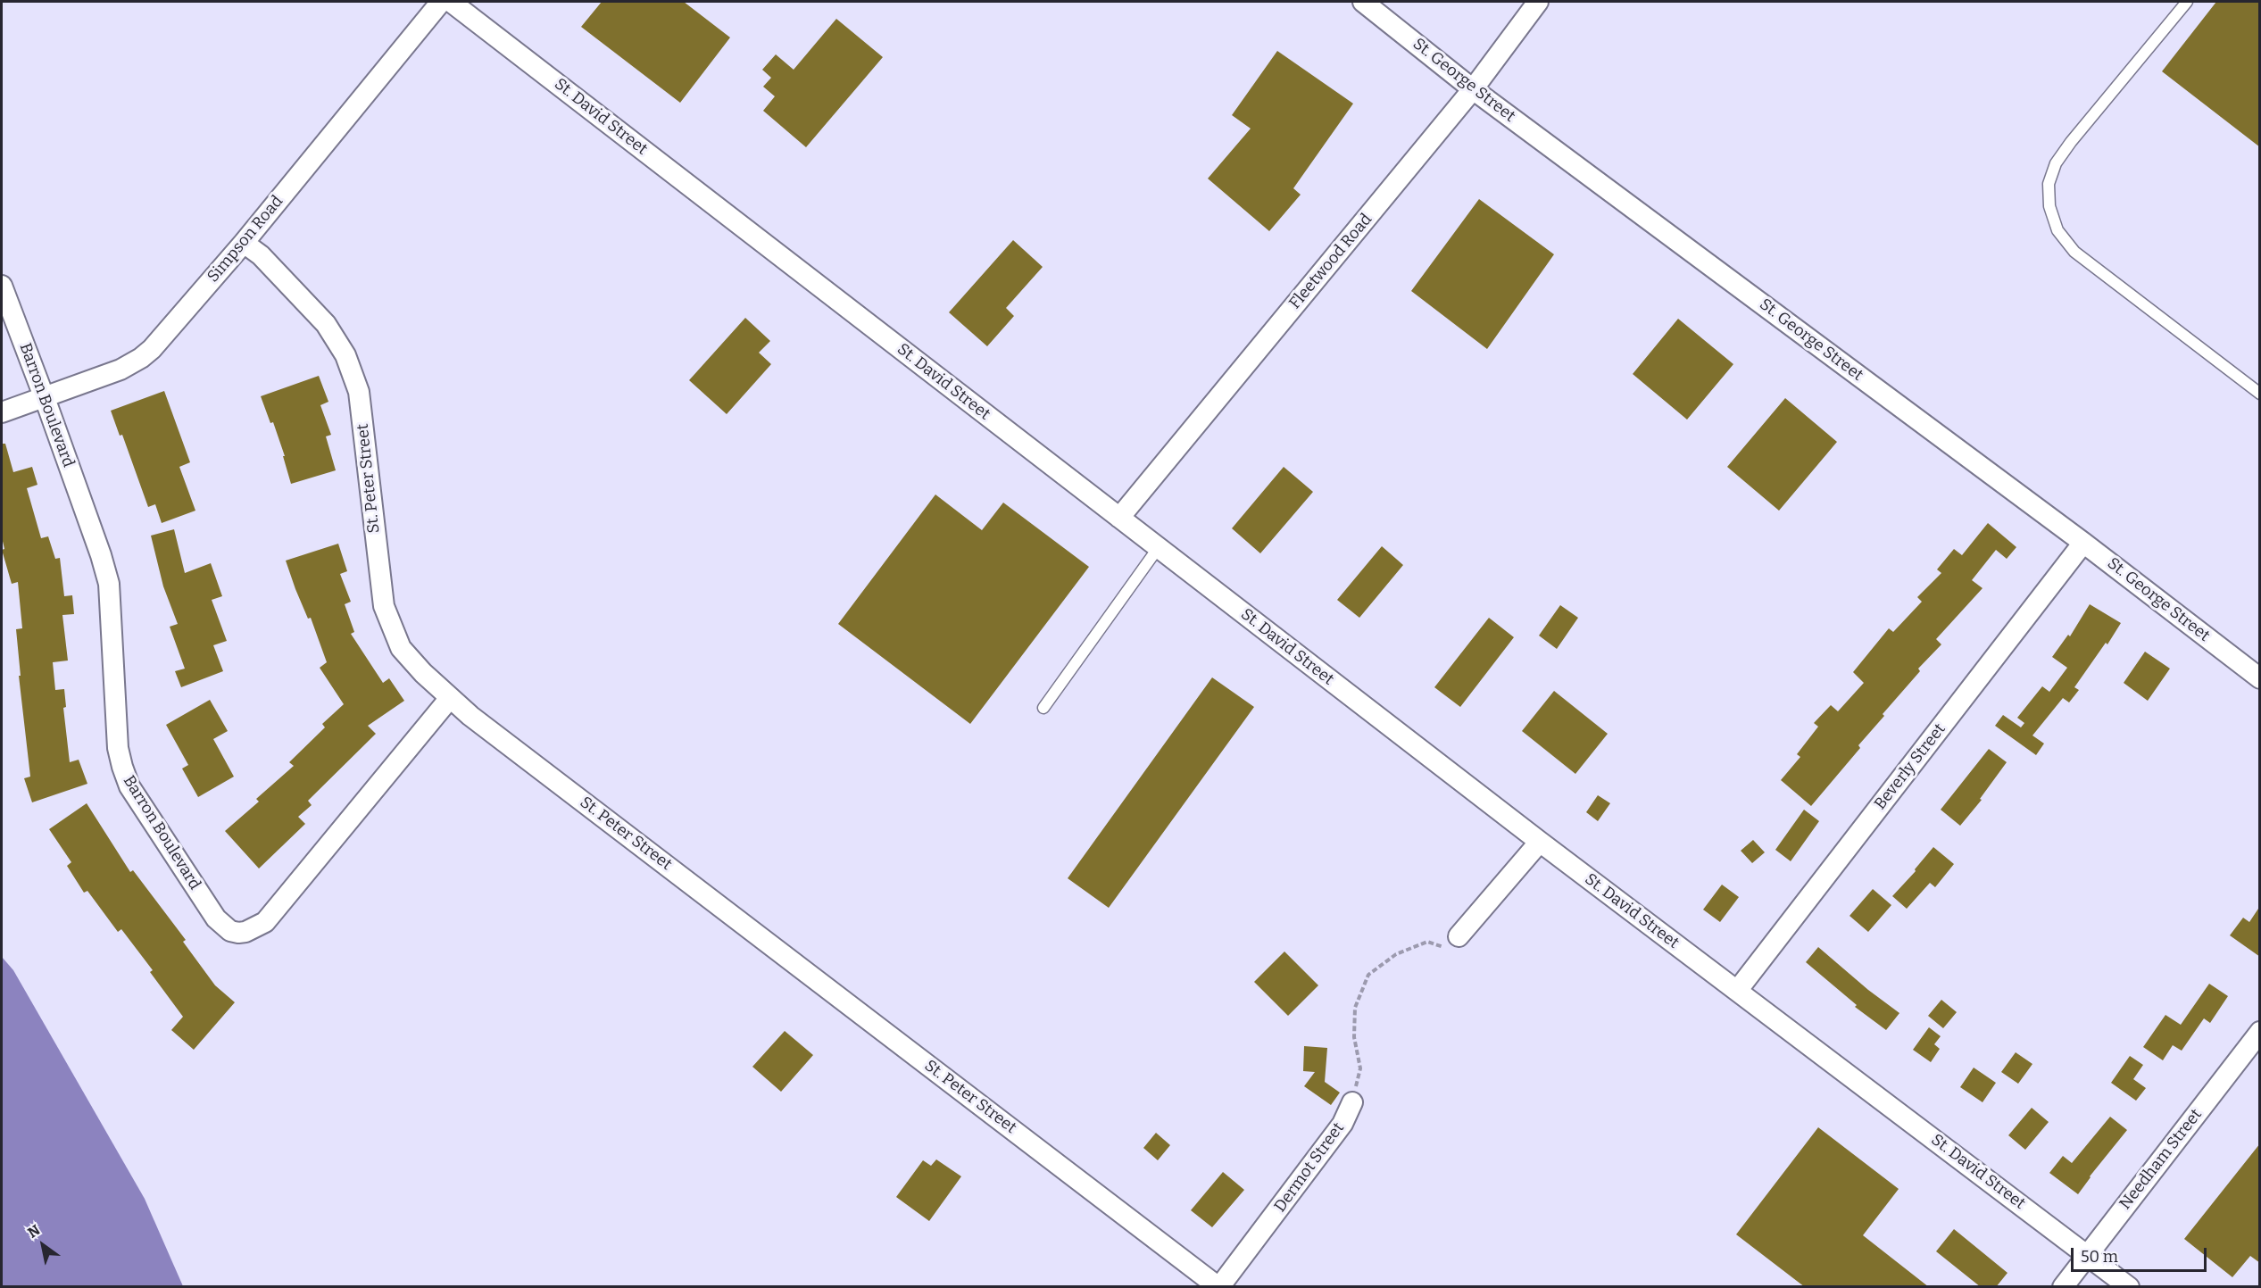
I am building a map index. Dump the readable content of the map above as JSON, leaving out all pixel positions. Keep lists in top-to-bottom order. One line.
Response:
{"streets":{"street":["St. George Street","St. David Street","Simpson Road","Fleetwood Road","Barron Boulevard","St. Peter Street","Beverly Street","Needham Street","Dermot Street"]},"crossings":[["St. George Street","Fleetwood Road"],["St. George Street","Beverly Street"],["St. David Street","Fleetwood Road"],["St. David Street","Beverly Street"],["St. David Street","Needham Street"],["Simpson Road","Barron Boulevard"],["Simpson Road","St. Peter Street"],["Barron Boulevard","St. Peter Street"],["St. Peter Street","Dermot Street"]],"scale_bar":"50 m","north":"top left"}
